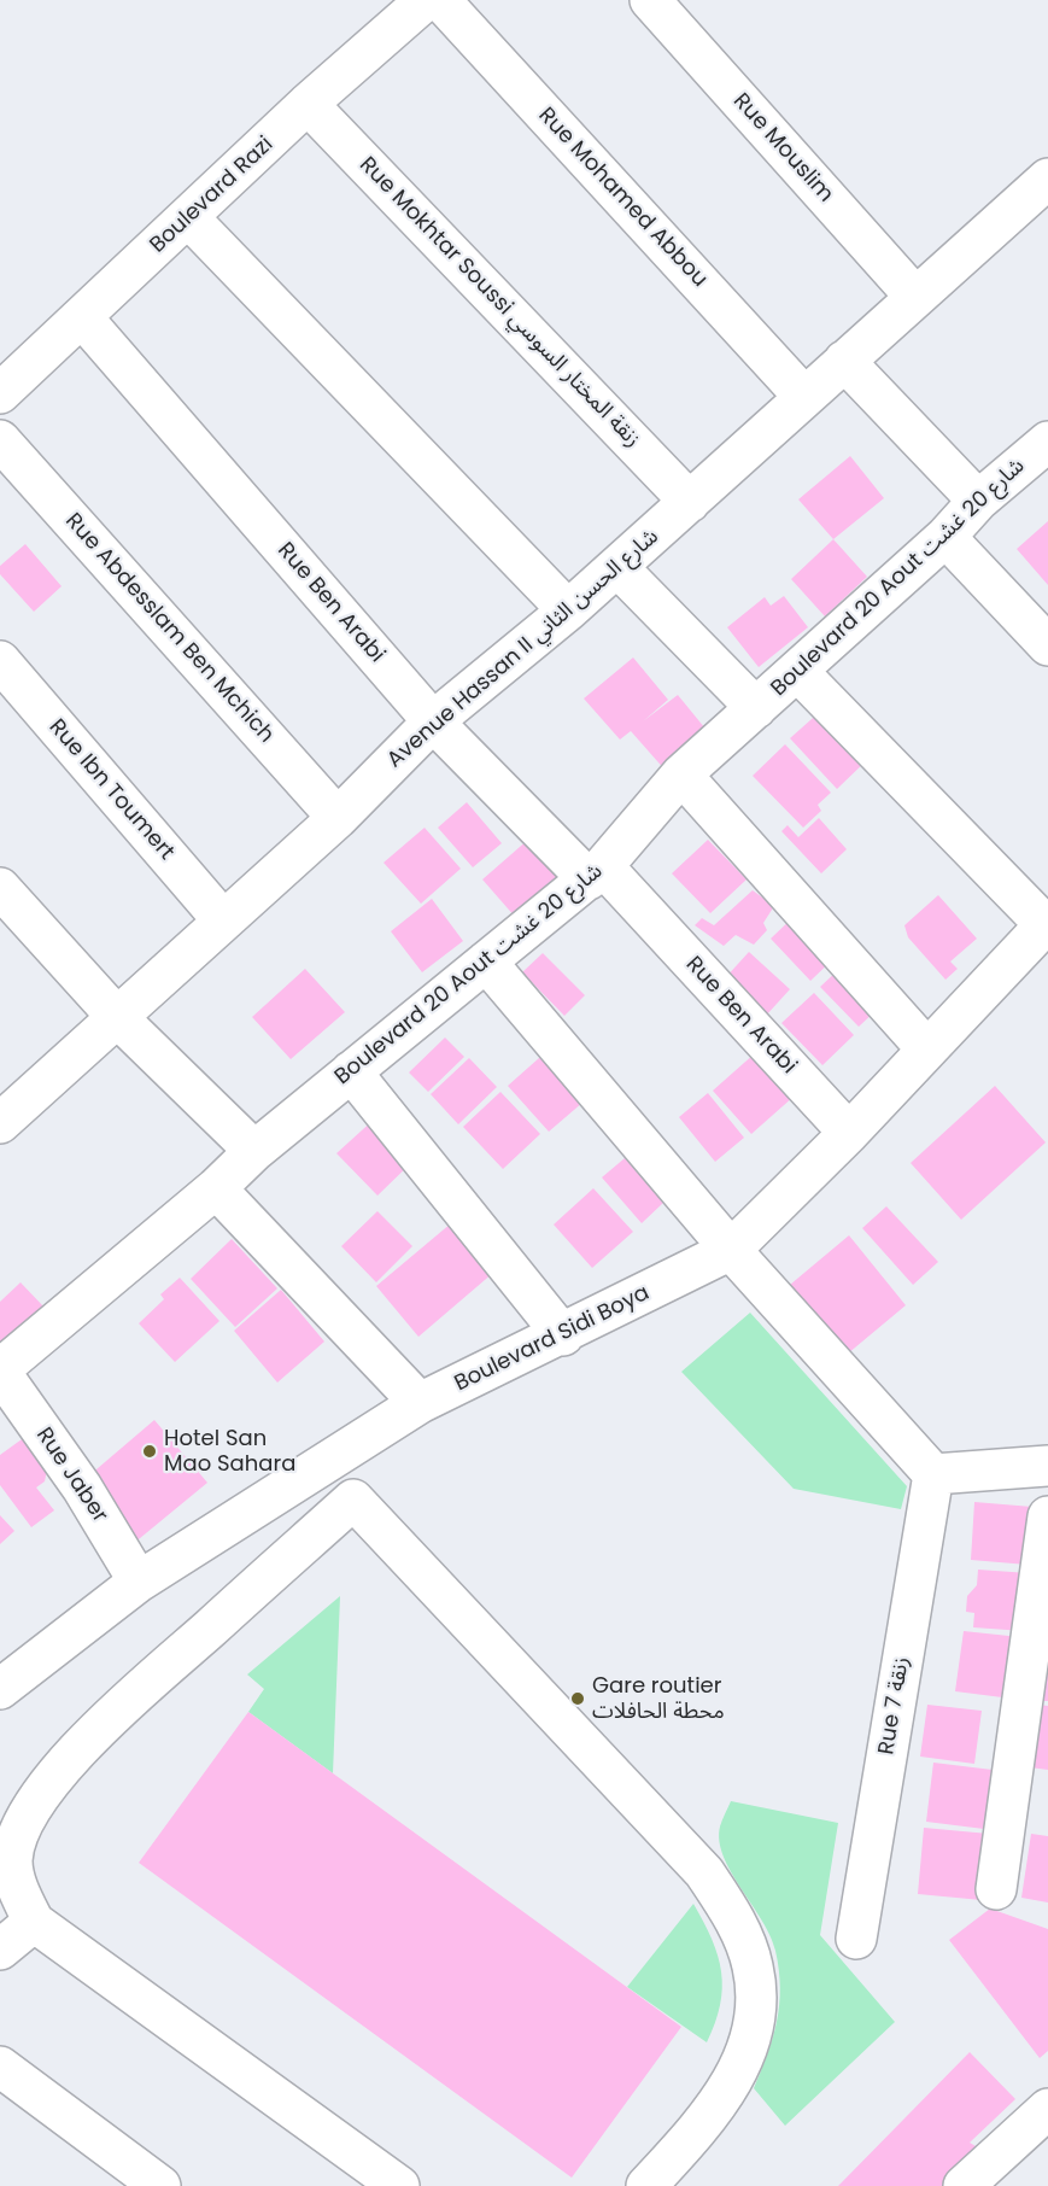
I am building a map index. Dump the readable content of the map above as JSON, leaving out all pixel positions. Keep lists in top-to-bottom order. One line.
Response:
{"streets":{"street":["Rue Mouslim","Boulevard Razi","Rue Mohamed Abbou","Rue Mokhtar Soussi زنقة المختار السوسي","Boulevard 20 Aout شارع 20 غشت","Rue Ben Arabi","Rue Abdesslam Ben Mchich","Avenue Hassan II شارع الحسن الثاني","Rue Ibn Toumert","Boulevard Sidi Boya","Rue Jaber","Rue 7 زنقة"]},"crossings":[["Rue Mouslim","Avenue Hassan II شارع الحسن الثاني"],["Boulevard Razi","Rue Mokhtar Soussi زنقة المختار السوسي"],["Boulevard Razi","Rue Ben Arabi"],["Rue Mohamed Abbou","Avenue Hassan II شارع الحسن الثاني"],["Rue Mokhtar Soussi زنقة المختار السوسي","Avenue Hassan II شارع الحسن الثاني"],["Boulevard 20 Aout شارع 20 غشت","Rue Ben Arabi"],["Boulevard 20 Aout شارع 20 غشت","Rue Jaber"],["Rue Ben Arabi","Avenue Hassan II شارع الحسن الثاني"],["Rue Ben Arabi","Boulevard Sidi Boya"],["Rue Abdesslam Ben Mchich","Avenue Hassan II شارع الحسن الثاني"],["Avenue Hassan II شارع الحسن الثاني","Rue Ibn Toumert"],["Boulevard Sidi Boya","Rue Jaber"]],"places":["Hotel San Mao Sahara","Gare routier محطة الحافلات"]}
